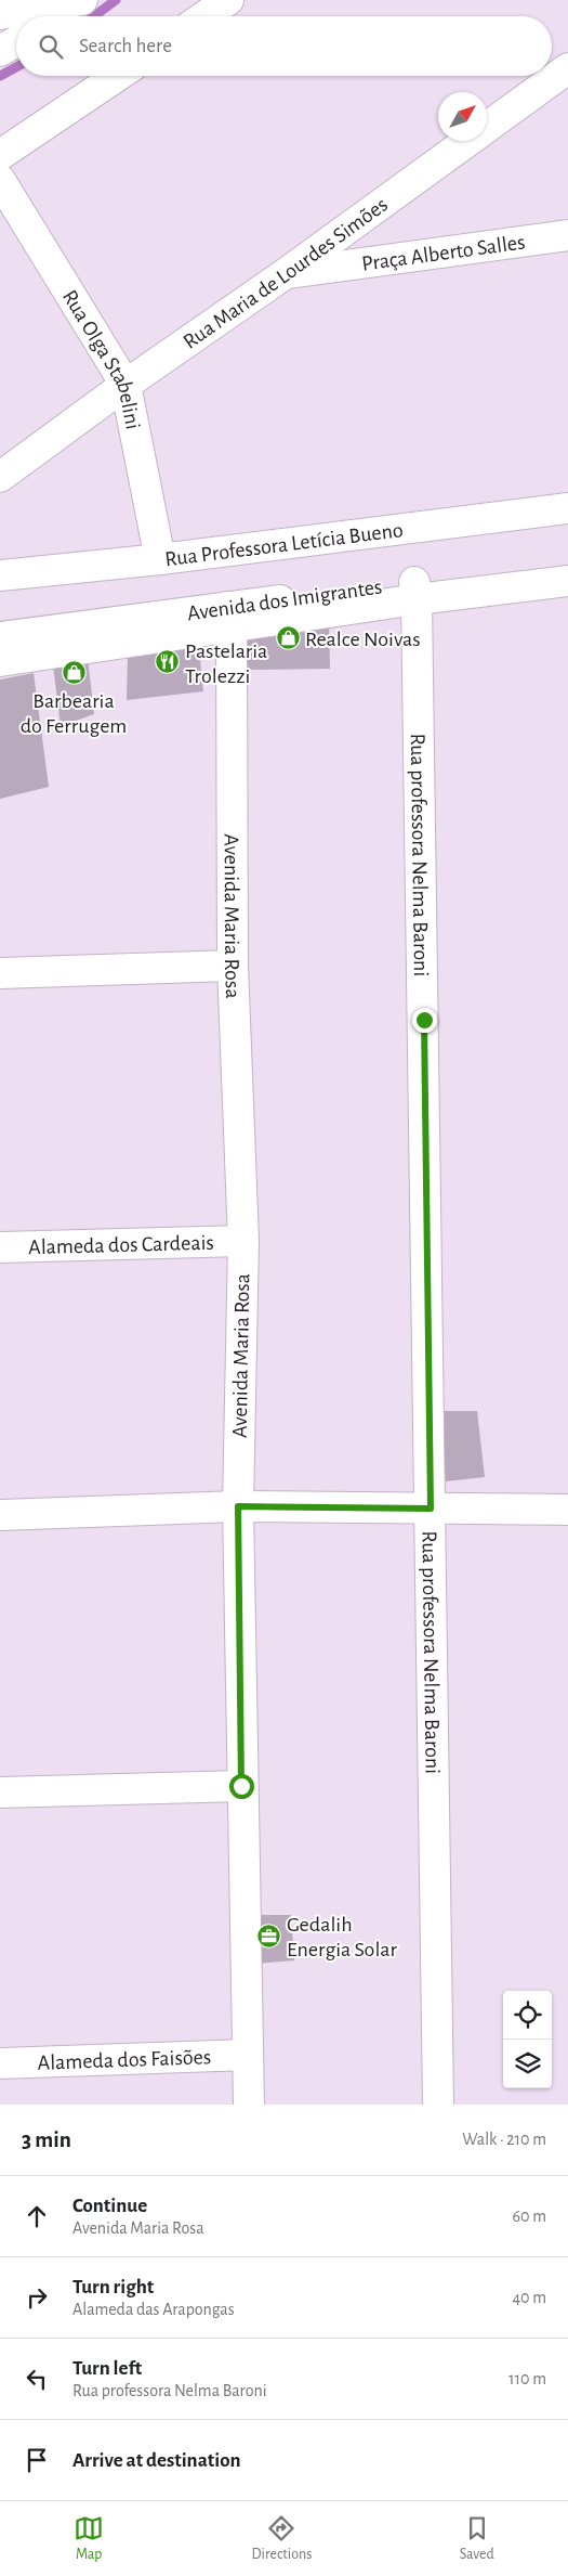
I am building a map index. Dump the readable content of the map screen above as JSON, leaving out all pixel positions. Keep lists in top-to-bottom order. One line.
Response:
{"streets":{"street":["Praça Alberto Salles","Rua Maria de Lourdes Simões","Rua Olga Stabelini","Rua Professora Letícia Bueno","Avenida dos Imigrantes","Rua professora Nelma Baroni","Avenida Maria Rosa","Alameda dos Cardeais","Alameda dos Faisões"]},"crossings":[["Praça Alberto Salles","Rua Maria de Lourdes Simões"],["Rua Maria de Lourdes Simões","Rua Olga Stabelini"],["Rua Olga Stabelini","Rua Professora Letícia Bueno"],["Avenida dos Imigrantes","Rua professora Nelma Baroni"],["Avenida dos Imigrantes","Avenida Maria Rosa"],["Avenida Maria Rosa","Alameda dos Cardeais"],["Avenida Maria Rosa","Alameda dos Faisões"]],"places":{"shop":["Realce Noivas","Barbearia do Ferrugem"],"restaurant":["Pastelaria Trolezzi"],"office":["Gedalih Energia Solar"]},"north":"top right","page":{"search":"Search here","heading":["3 min","Walk · 210 m"],"list":[["Continue","Avenida Maria Rosa","60 m"],["Turn right","Alameda das Arapongas","40 m"],["Turn left","Rua professora Nelma Baroni","110 m"],"Arrive at destination"],"nav":["Map","Directions","Saved"]}}
